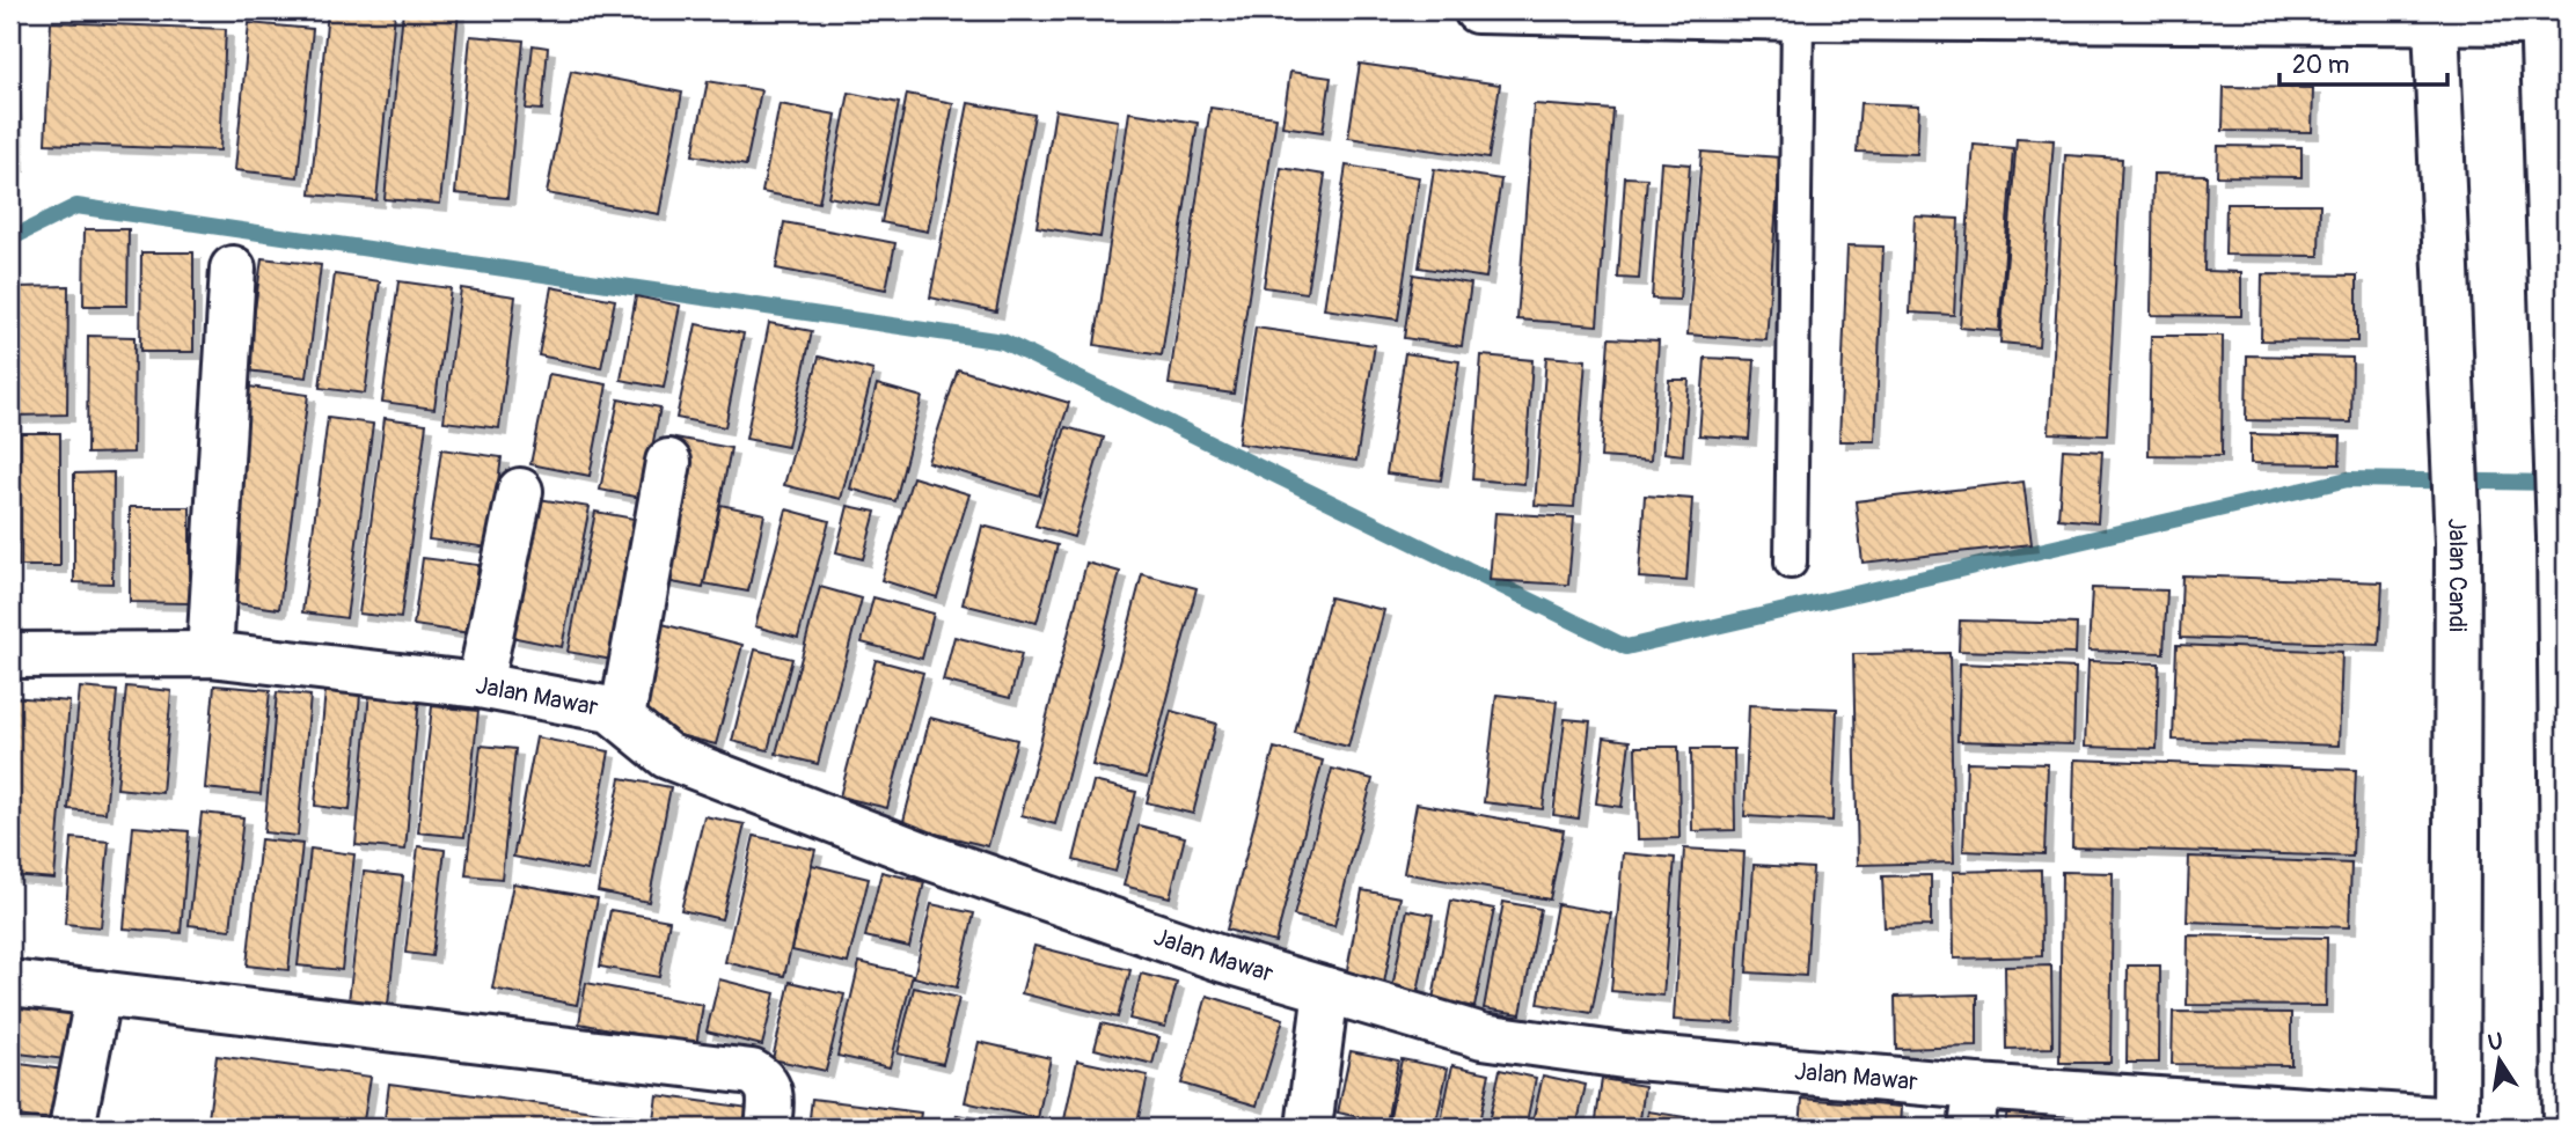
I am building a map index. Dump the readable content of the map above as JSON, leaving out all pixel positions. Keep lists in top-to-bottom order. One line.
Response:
{"streets":{"main road":["Jalan Candi","Jalan Mawar"]},"crossings":[["Jalan Candi","Jalan Mawar"]],"scale_bar":"20 m","north":"top"}
